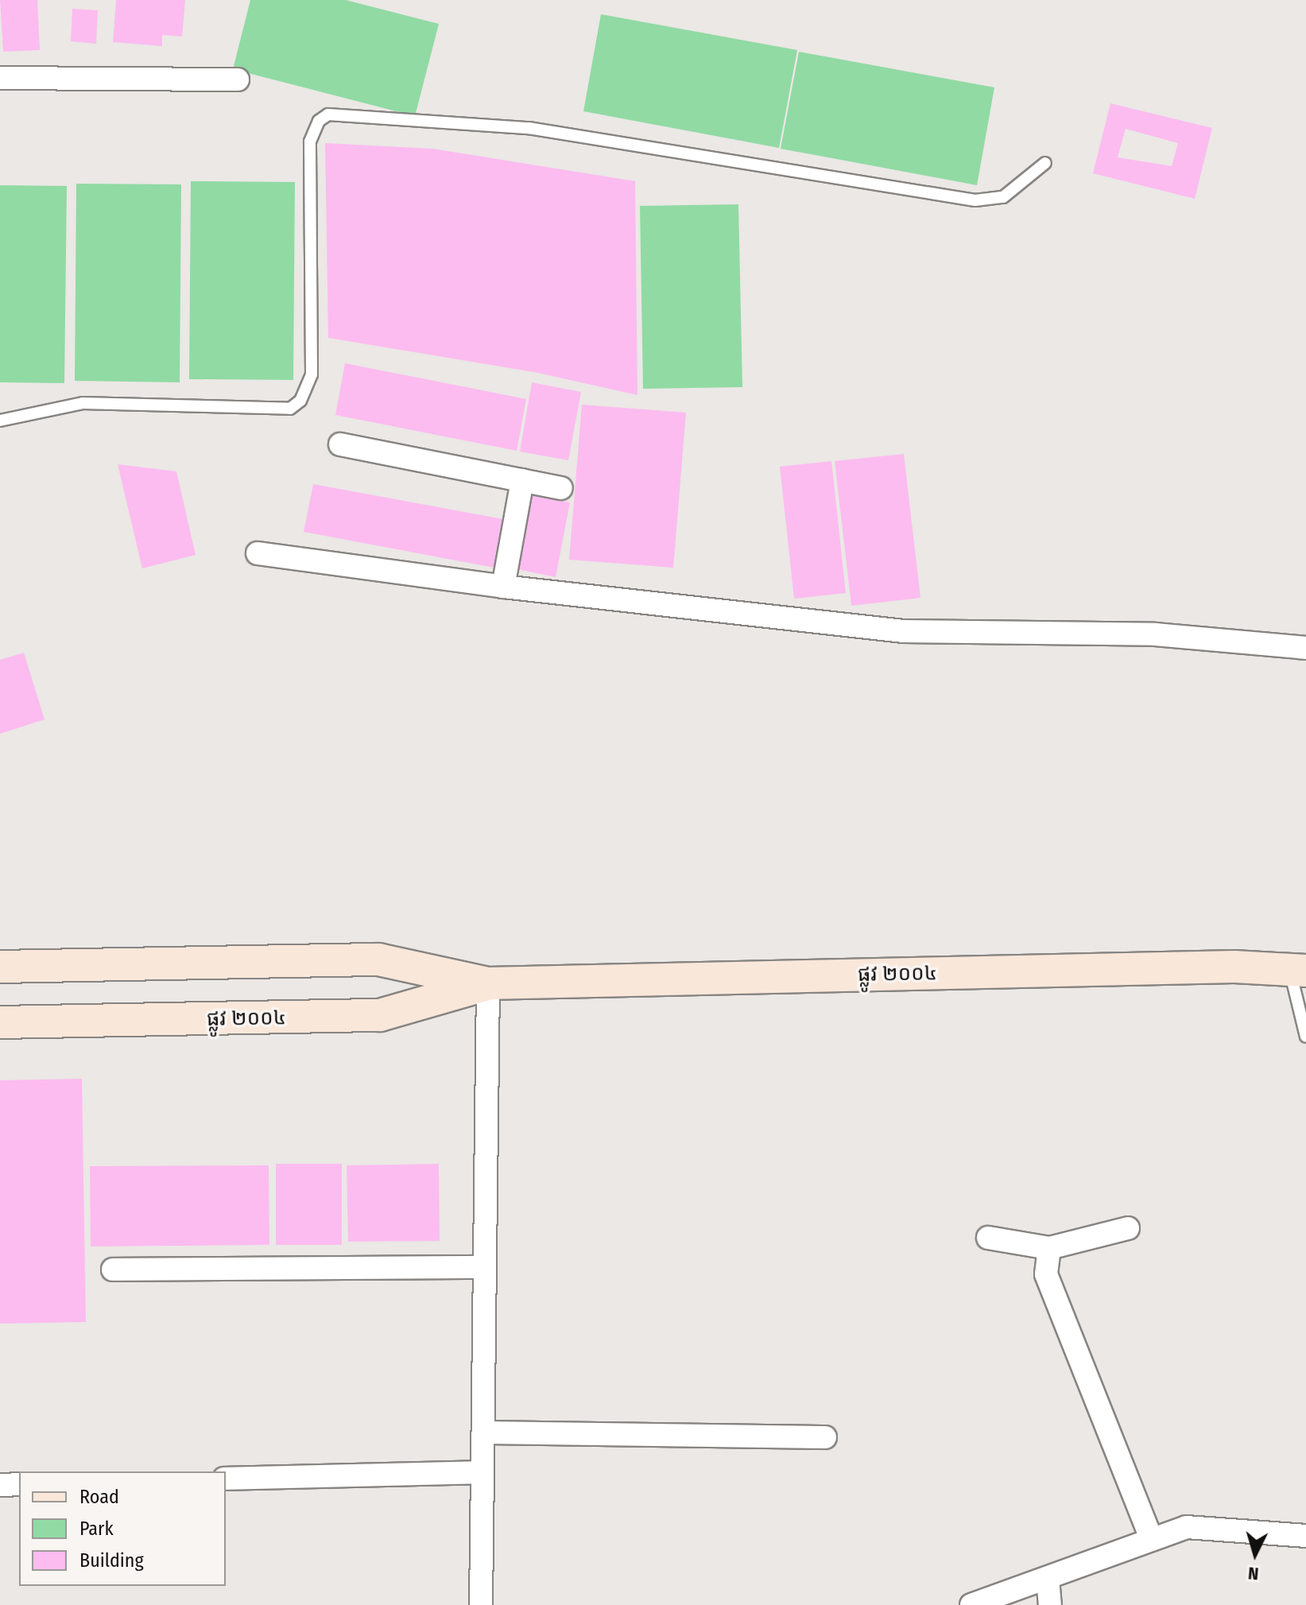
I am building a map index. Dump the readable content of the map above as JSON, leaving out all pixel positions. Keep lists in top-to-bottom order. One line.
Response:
{"streets":{"main road":["ផ្លូវ ២០០៤"]},"legend":["Road","Park","Building"],"north":"bottom"}
